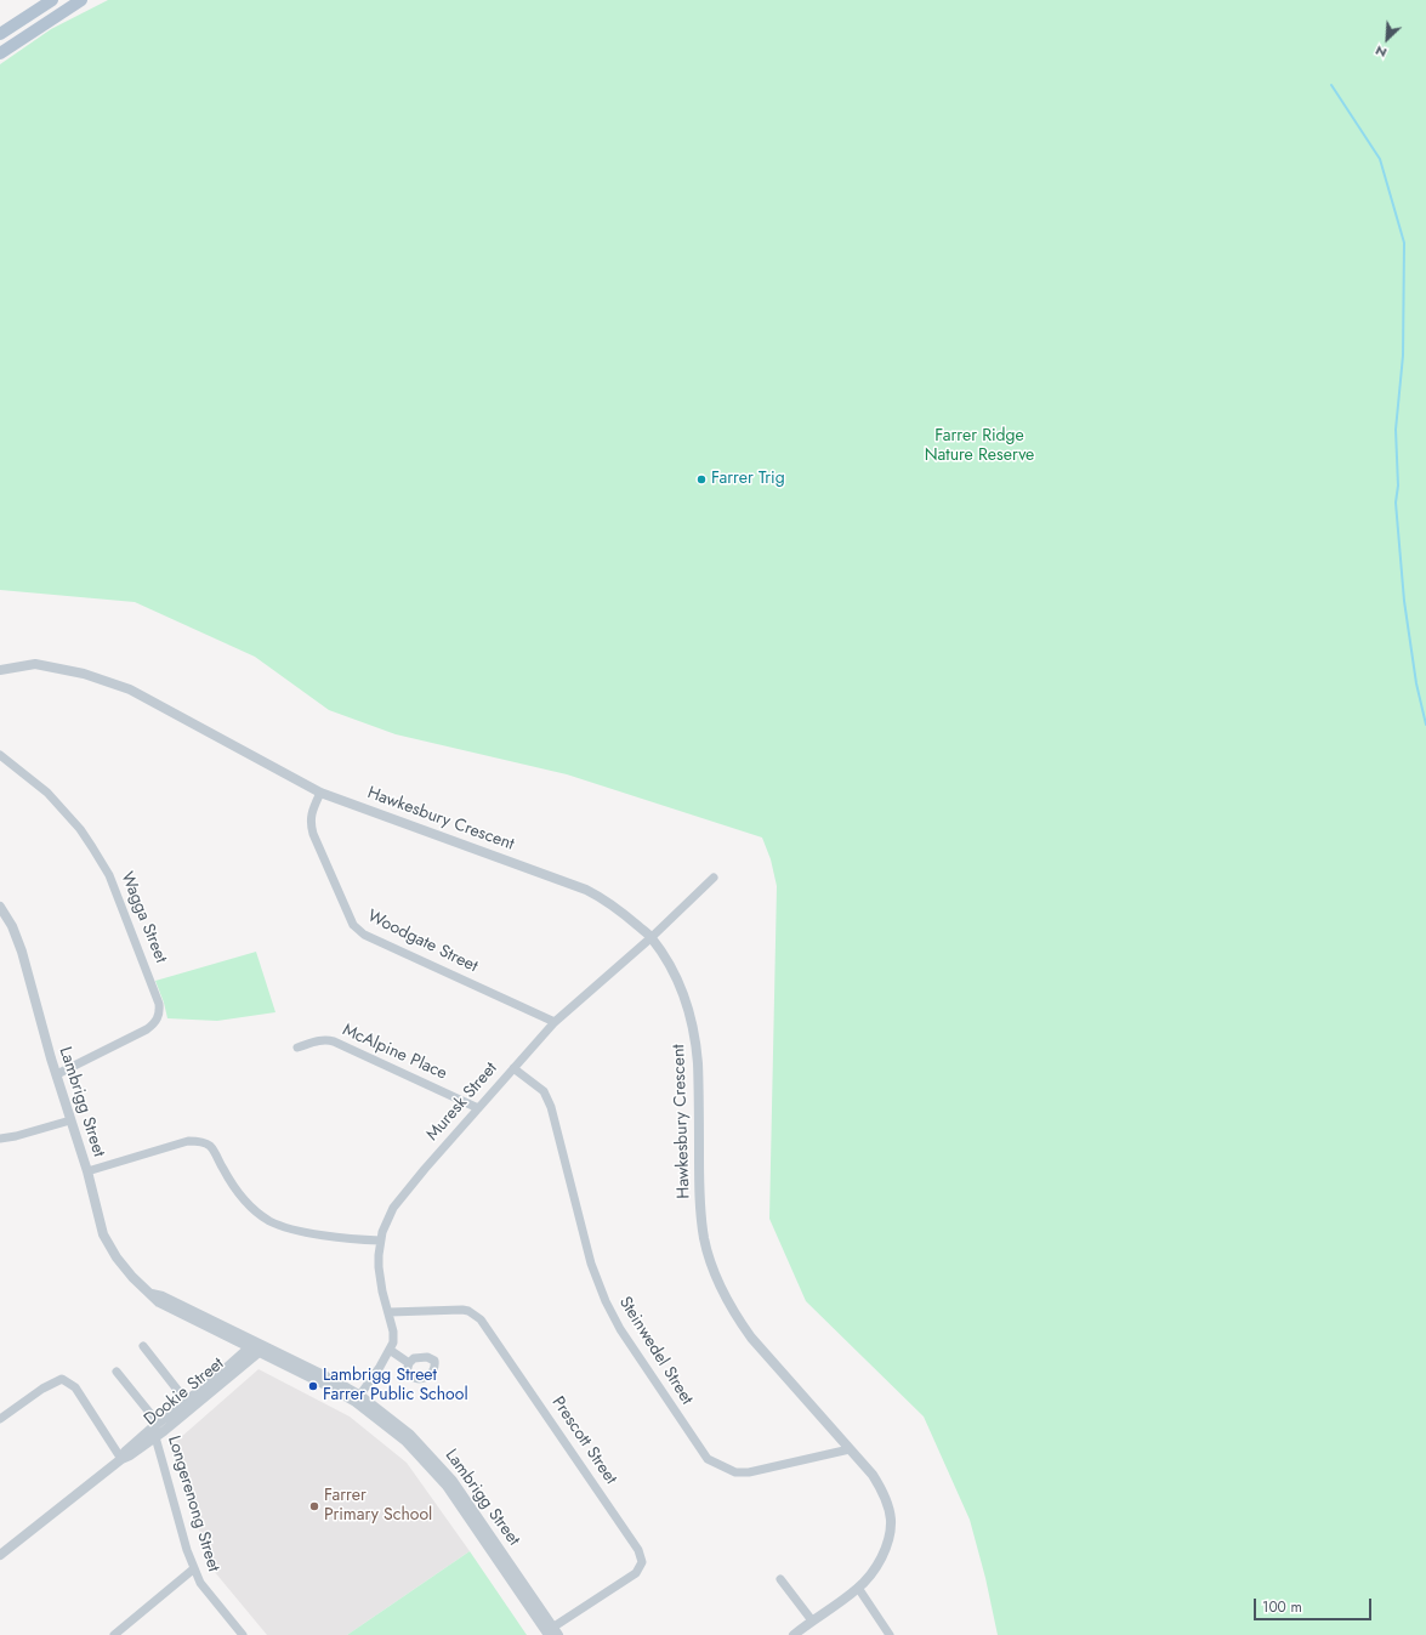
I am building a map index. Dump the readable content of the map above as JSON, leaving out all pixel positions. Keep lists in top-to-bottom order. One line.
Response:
{"streets":{"street":["Hawkesbury Crescent","Wagga Street","Woodgate Street","McAlpine Place","Lambrigg Street","Muresk Street","Steinwedel Street","Dookie Street","Prescott Street","Longerenong Street"]},"crossings":[["Hawkesbury Crescent","Woodgate Street"],["Hawkesbury Crescent","Muresk Street"],["Hawkesbury Crescent","Steinwedel Street"],["Wagga Street","Lambrigg Street"],["Woodgate Street","Muresk Street"],["McAlpine Place","Muresk Street"],["Lambrigg Street","Muresk Street"],["Lambrigg Street","Dookie Street"],["Lambrigg Street","Prescott Street"],["Muresk Street","Steinwedel Street"],["Muresk Street","Prescott Street"],["Dookie Street","Longerenong Street"]],"parks":["Farrer Ridge Nature Reserve"],"places":["Farrer Trig","Lambrigg Street Farrer Public School","Farrer Primary School"],"scale_bar":"100 m","north":"bottom left"}
